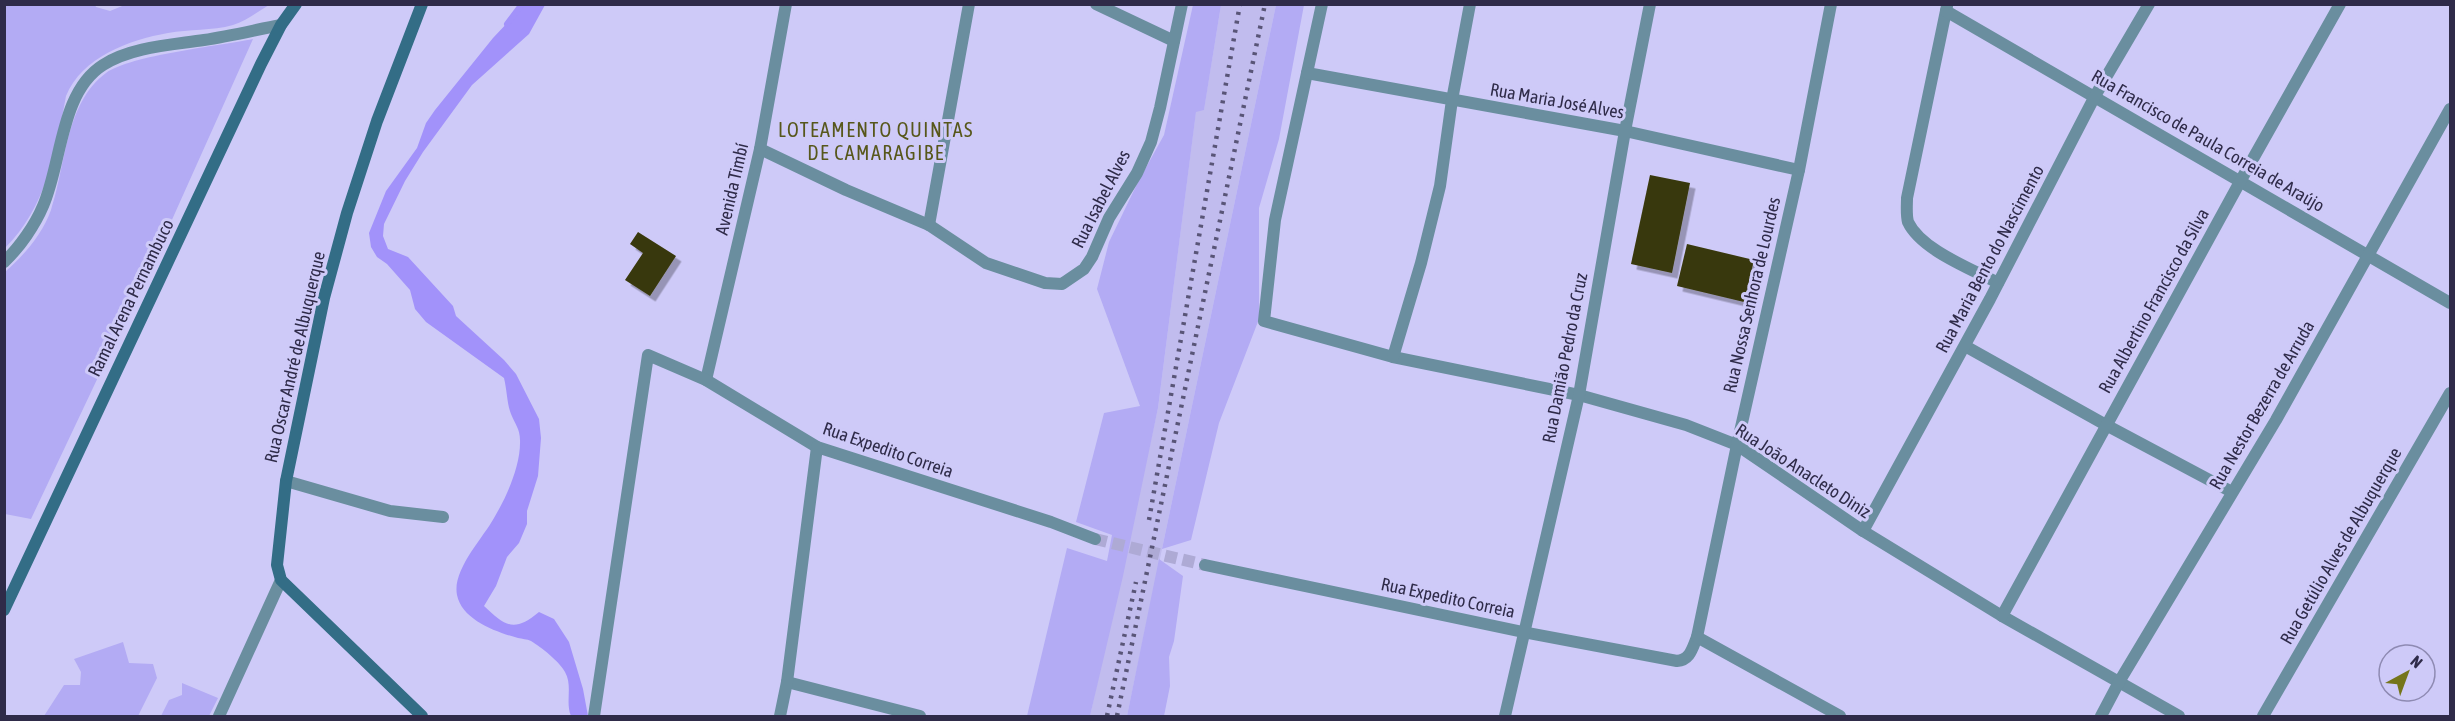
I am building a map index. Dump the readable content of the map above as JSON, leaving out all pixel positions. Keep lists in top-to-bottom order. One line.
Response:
{"streets":{"street":["Rua Maria José Alves","Rua Francisco de Paula Correia de Araújo","Avenida Timbí","Rua Isabel Alves","Rua Maria Bento do Nascimento","Rua Nossa Senhora de Lourdes","Ramal Arena Pernambuco","Rua Albertino Francisco da Silva","Rua Oscar André de Albuquerque","Rua Damião Pedro da Cruz","Rua Nestor Bezerra de Arruda","Rua Expedito Correia","Rua João Anacleto Diniz","Rua Getúlio Alves de Albuquerque"]},"crossings":[["Rua Maria José Alves","Rua Nossa Senhora de Lourdes"],["Rua Maria José Alves","Rua Damião Pedro da Cruz"],["Rua Maria José Alves","Rua João Anacleto Diniz"],["Rua Francisco de Paula Correia de Araújo","Rua Maria Bento do Nascimento"],["Rua Francisco de Paula Correia de Araújo","Rua Albertino Francisco da Silva"],["Rua Francisco de Paula Correia de Araújo","Rua Nestor Bezerra de Arruda"],["Avenida Timbí","Rua Isabel Alves"],["Avenida Timbí","Rua Expedito Correia"],["Rua Maria Bento do Nascimento","Rua João Anacleto Diniz"],["Rua Nossa Senhora de Lourdes","Rua Expedito Correia"],["Rua Nossa Senhora de Lourdes","Rua João Anacleto Diniz"],["Rua Albertino Francisco da Silva","Rua João Anacleto Diniz"],["Rua Damião Pedro da Cruz","Rua Expedito Correia"],["Rua Damião Pedro da Cruz","Rua João Anacleto Diniz"],["Rua Nestor Bezerra de Arruda","Rua João Anacleto Diniz"]],"districts":["LOTEAMENTO QUINTAS DE CAMARAGIBE"],"north":"top right"}
